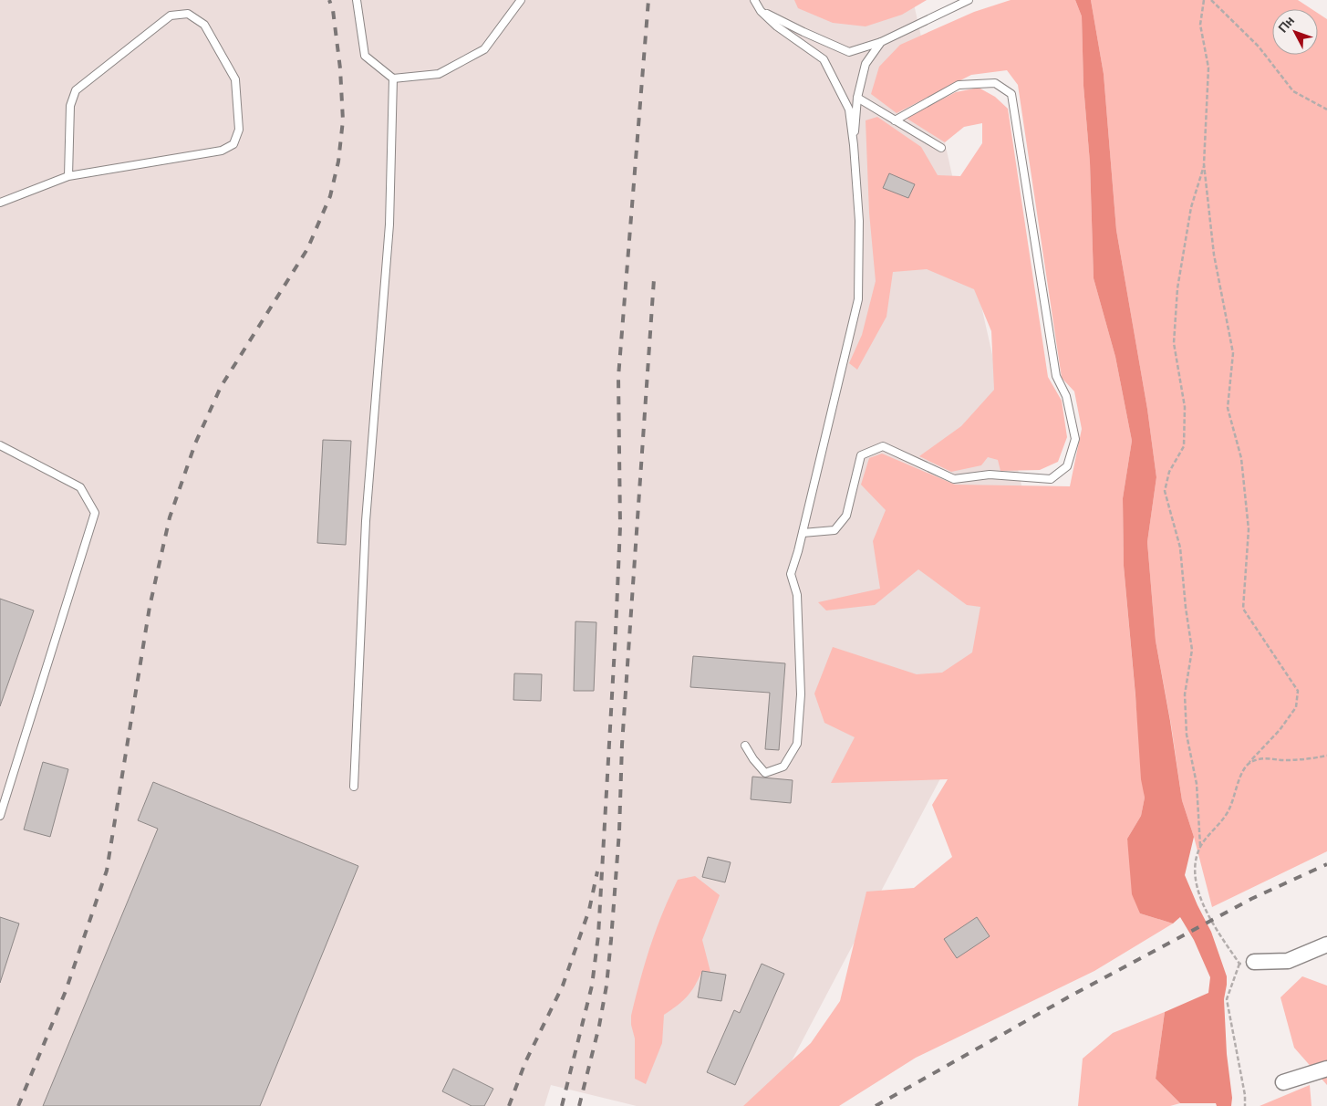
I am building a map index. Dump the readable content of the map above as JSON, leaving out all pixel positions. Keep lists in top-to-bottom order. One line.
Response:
{"north":"top left"}
